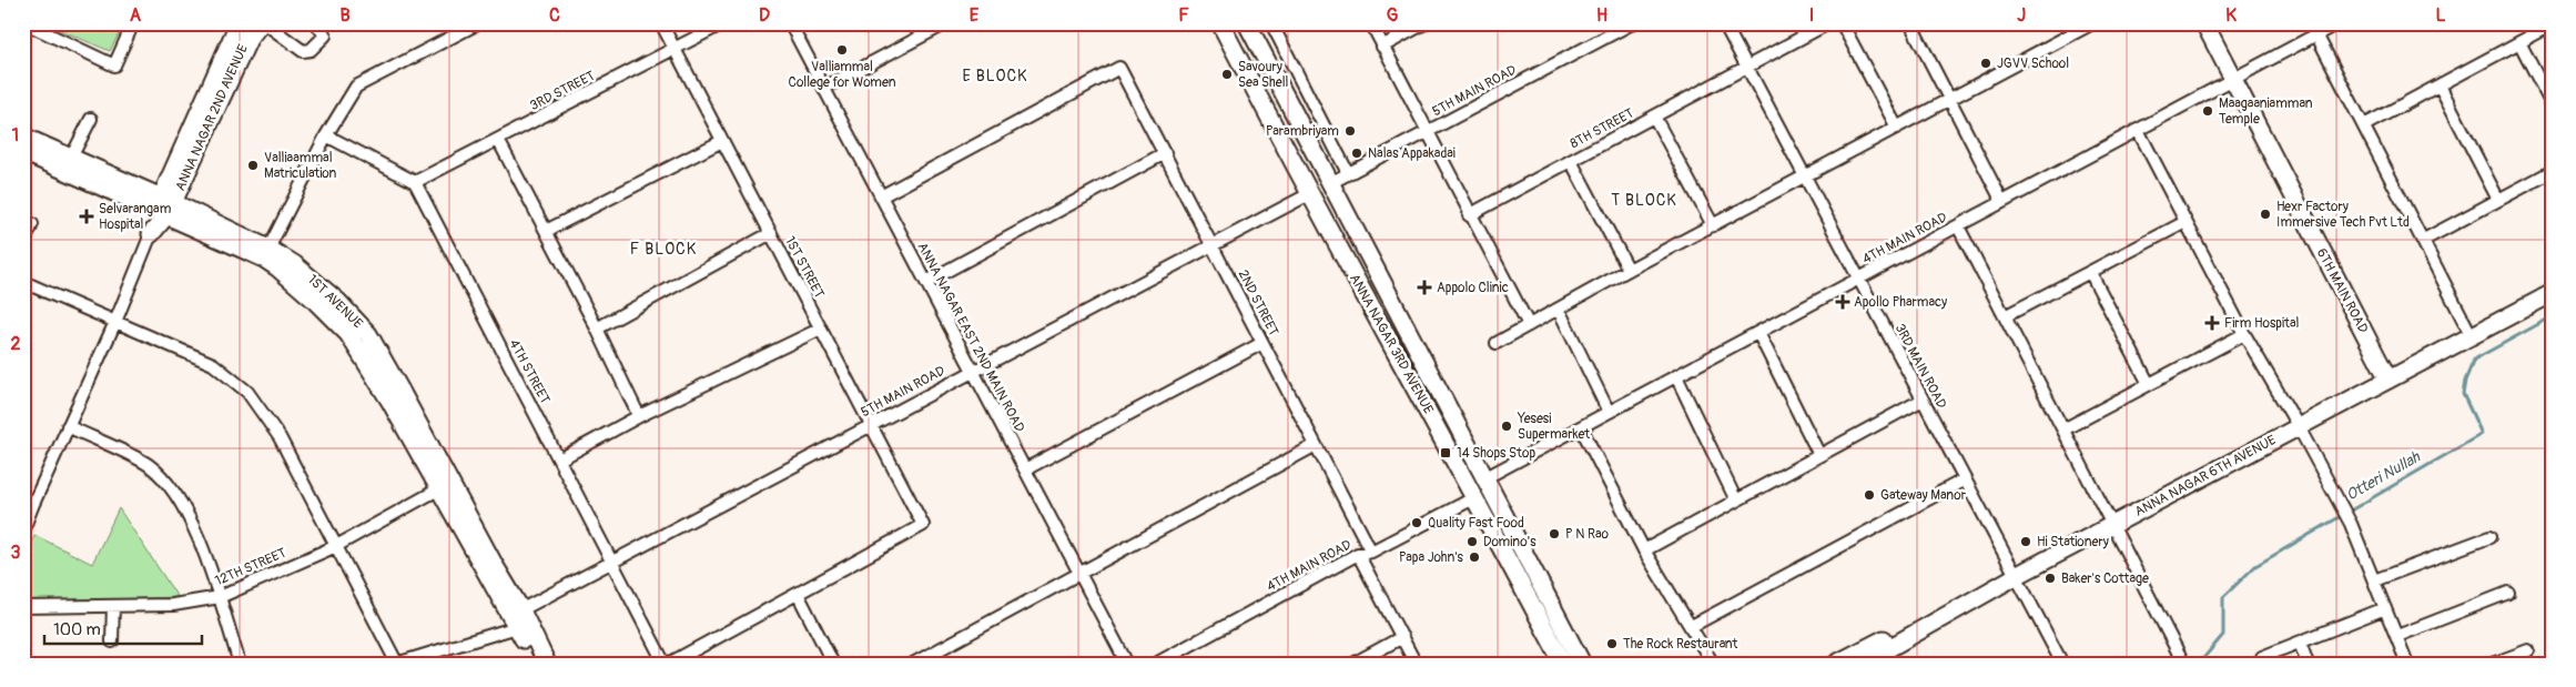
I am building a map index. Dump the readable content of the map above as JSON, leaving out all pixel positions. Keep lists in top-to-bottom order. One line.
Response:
{"streets":{"street":["3RD STREET","5TH MAIN ROAD","ANNA NAGAR 2ND AVENUE","8TH STREET","4TH MAIN ROAD","1ST STREET","6TH MAIN ROAD","1ST AVENUE","2ND STREET","ANNA NAGAR EAST 2ND MAIN ROAD","ANNA NAGAR 3RD AVENUE","3RD MAIN ROAD","4TH STREET","ANNA NAGAR 6TH AVENUE","12TH STREET"]},"crossings":[["3RD STREET","1ST STREET"],["3RD STREET","4TH STREET"],["5TH MAIN ROAD","1ST STREET"],["5TH MAIN ROAD","1ST AVENUE"],["5TH MAIN ROAD","2ND STREET"],["5TH MAIN ROAD","ANNA NAGAR EAST 2ND MAIN ROAD"],["5TH MAIN ROAD","ANNA NAGAR 3RD AVENUE"],["5TH MAIN ROAD","4TH STREET"],["ANNA NAGAR 2ND AVENUE","1ST AVENUE"],["8TH STREET","3RD MAIN ROAD"],["4TH MAIN ROAD","6TH MAIN ROAD"],["4TH MAIN ROAD","2ND STREET"],["4TH MAIN ROAD","ANNA NAGAR 3RD AVENUE"],["4TH MAIN ROAD","3RD MAIN ROAD"],["6TH MAIN ROAD","ANNA NAGAR 6TH AVENUE"],["1ST AVENUE","12TH STREET"],["2ND STREET","ANNA NAGAR EAST 2ND MAIN ROAD"],["3RD MAIN ROAD","ANNA NAGAR 6TH AVENUE"]],"districts":["E BLOCK","T BLOCK","F BLOCK"],"water":["Otteri Nullah"],"places":{"other":["Valliammal College for Women","JGVV School","Savoury Sea Shell","Maagaaniamman Temple","Parambriyam","Nalas Appakadai","Valliaammal Matriculation","Hexr Factory Immersive Tech Pvt Ltd","Yesesi Supermarket","Gateway Manor","Quality Fast Food","P N Rao","Domino's","Hi Stationery","Papa John's","Baker's Cottage","The Rock Restaurant"],"health":["Selvarangam Hospital","Appolo Clinic","Apollo Pharmacy","Firm Hospital"],"transit":["14 Shops Stop"]},"scale_bar":"100 m","grid":{"columns":["A","B","C","D","E","F","G","H","I","J","K","L"],"rows":["1","2","3"]}}
